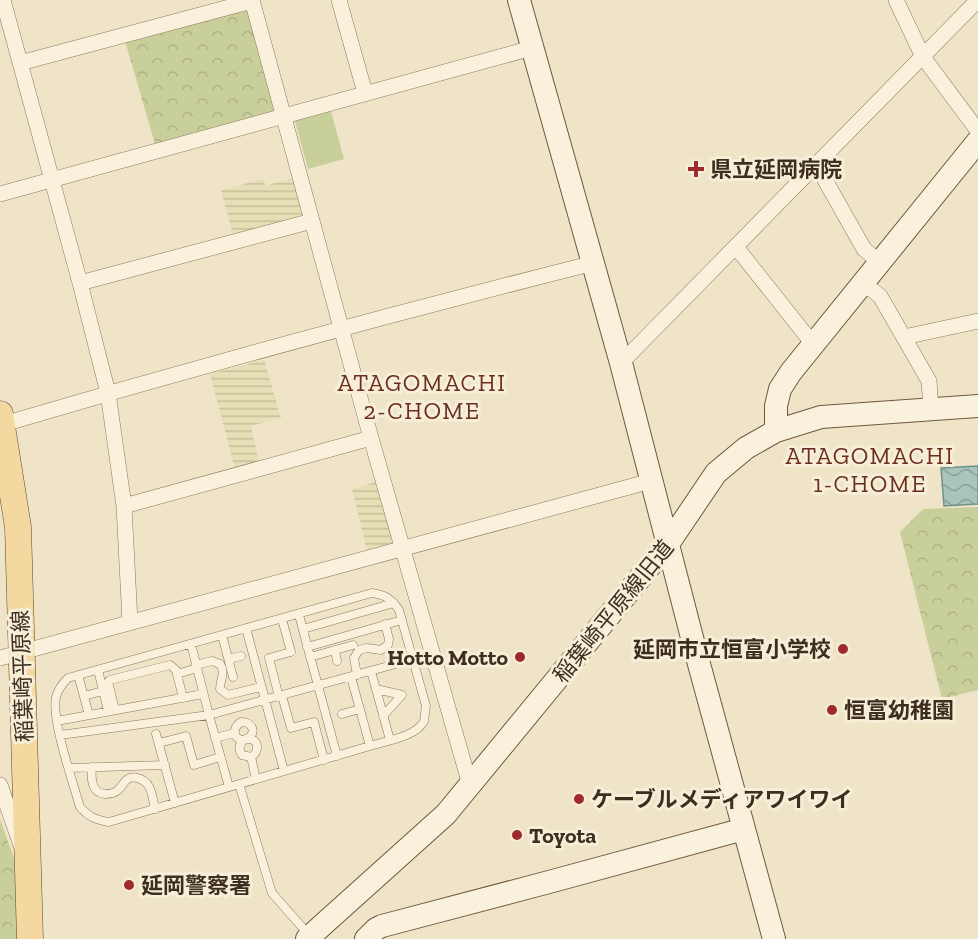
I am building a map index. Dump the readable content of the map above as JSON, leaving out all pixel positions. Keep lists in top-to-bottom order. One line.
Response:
{"streets":{"main road":["稲葉崎平原線"],"street":["稲葉崎平原線旧道"]},"districts":["ATAGOMACHI 2-CHOME","ATAGOMACHI 1-CHOME"],"places":{"health":["県立延岡病院"],"other":["延岡市立恒富小学校","Hotto Motto","恒富幼稚園","ケーブルメディアワイワイ","Toyota","延岡警察署"]}}
